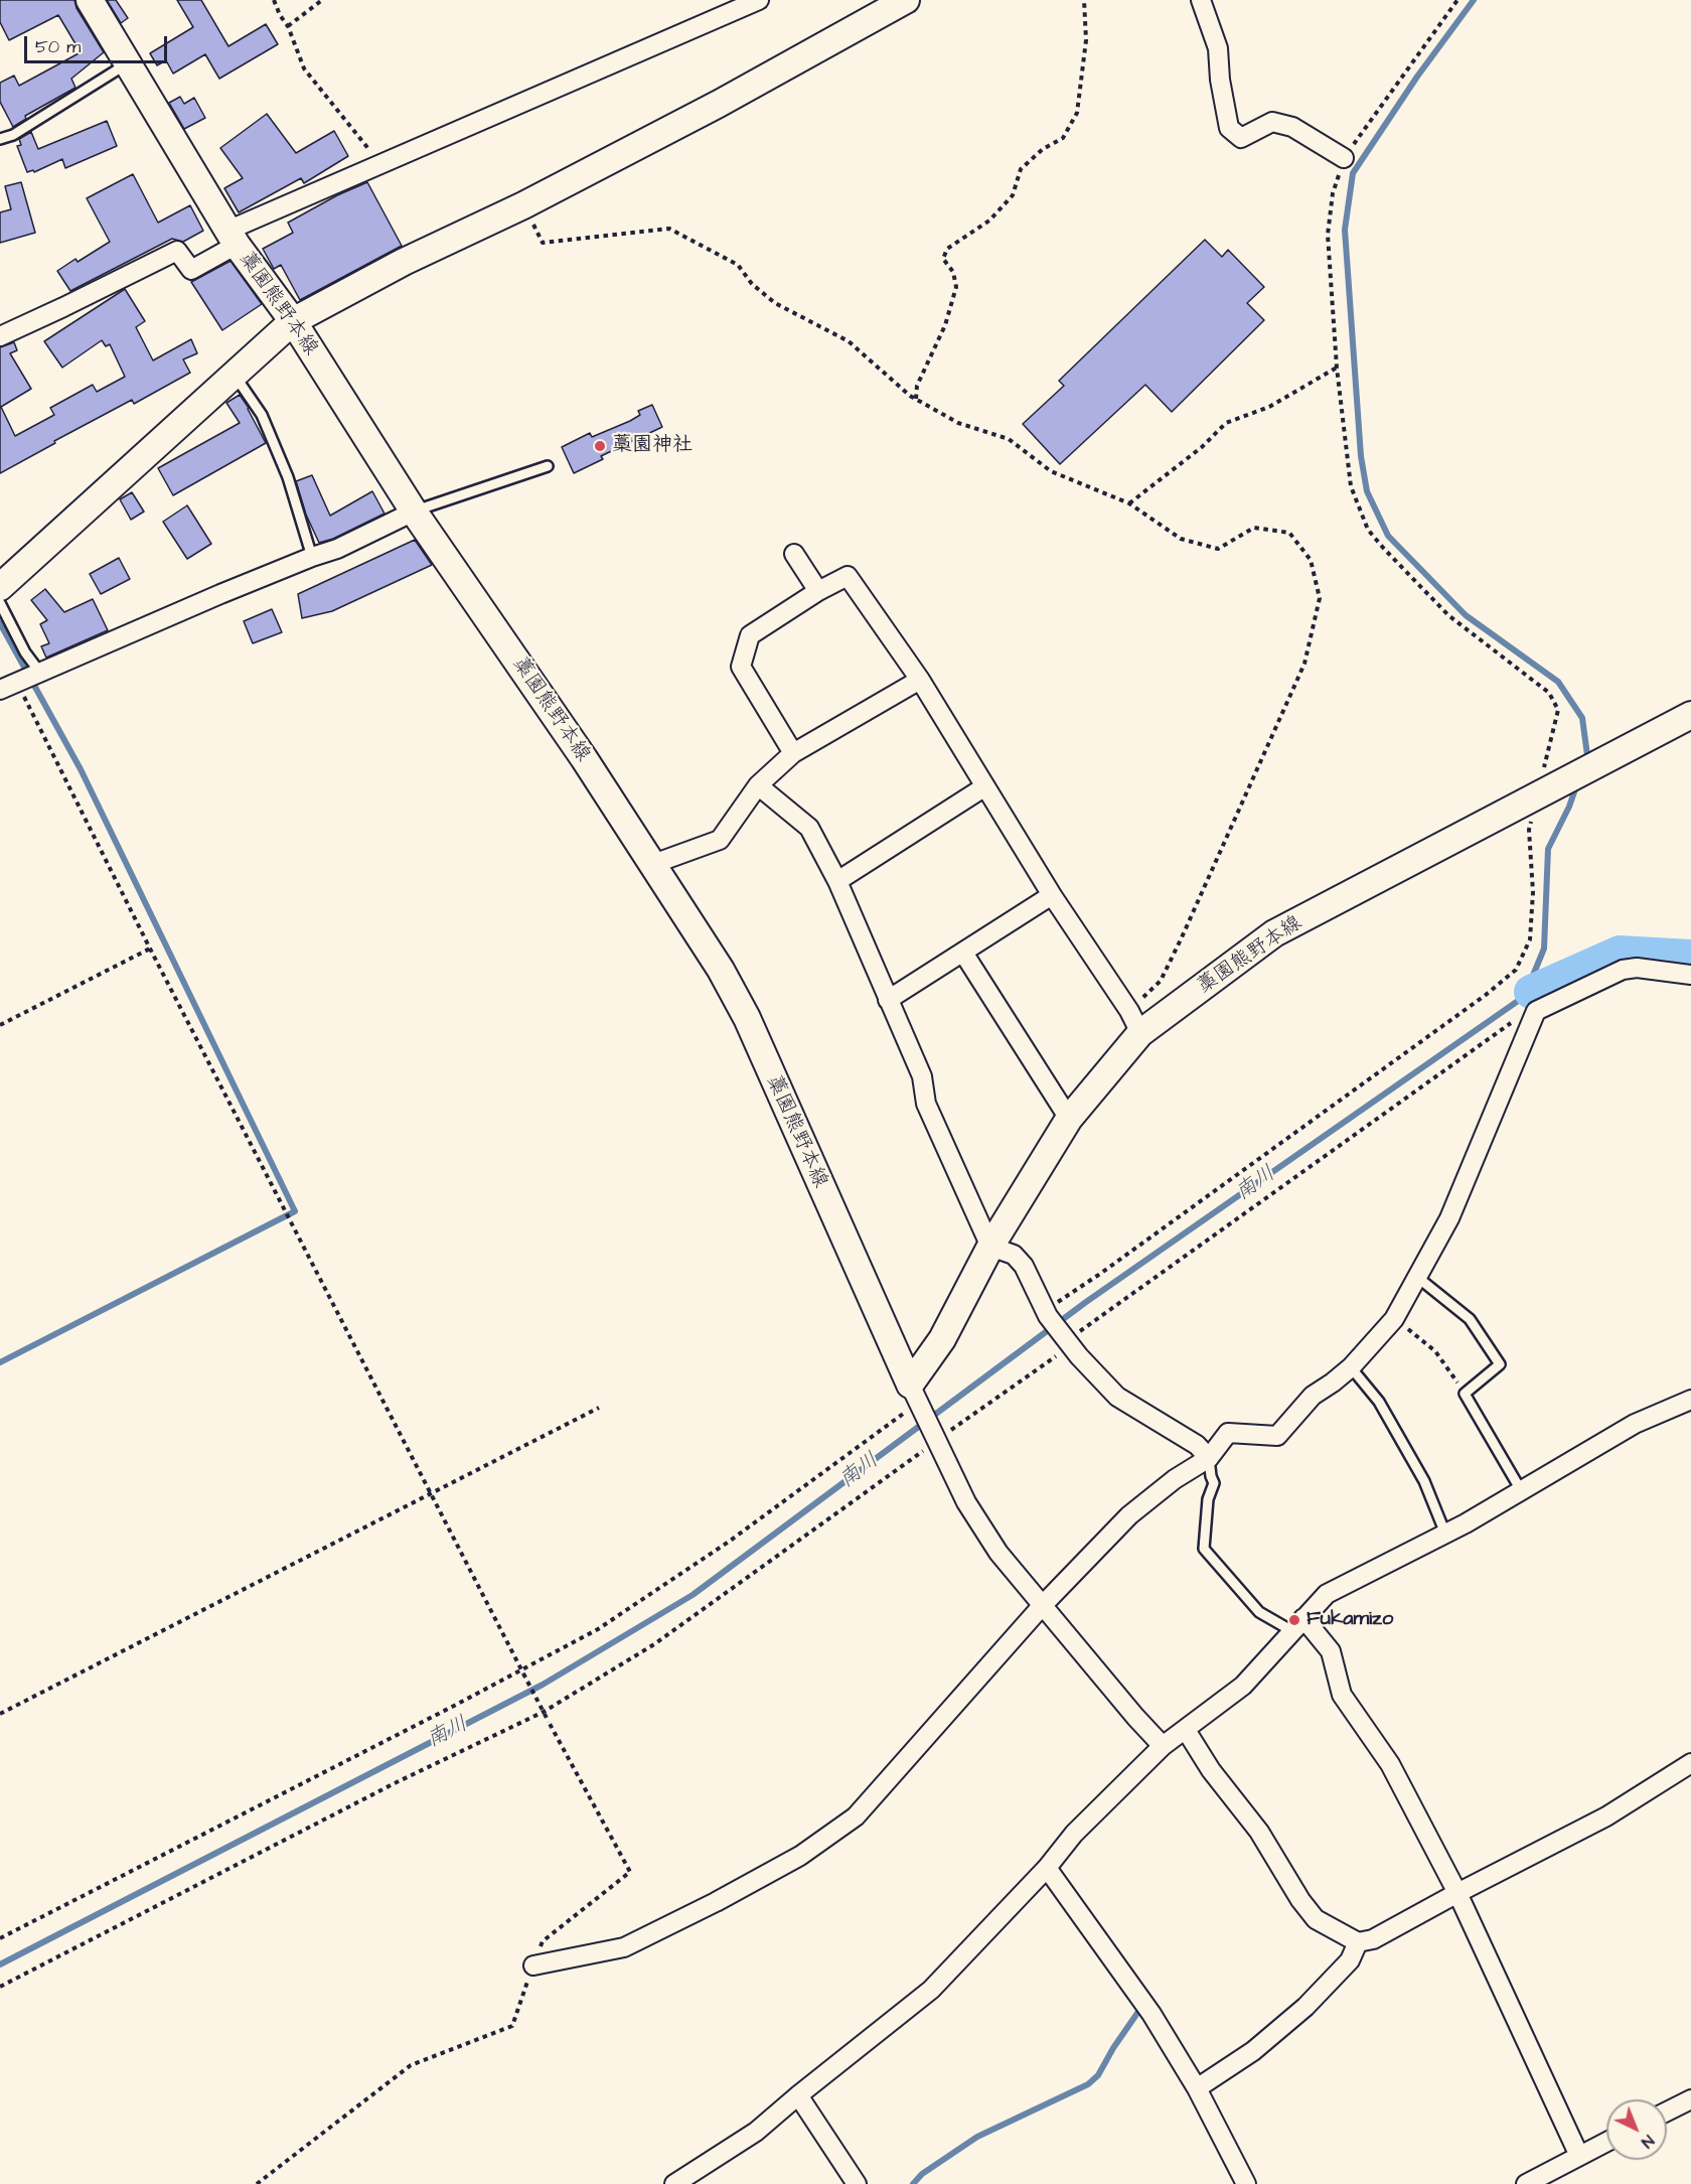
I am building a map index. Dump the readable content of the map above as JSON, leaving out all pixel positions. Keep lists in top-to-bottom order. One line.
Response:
{"streets":{"main road":["藁園熊野本線"]},"water":["南川"],"places":["藁園神社","Fukamizo"],"scale_bar":"50 m","north":"bottom right"}
